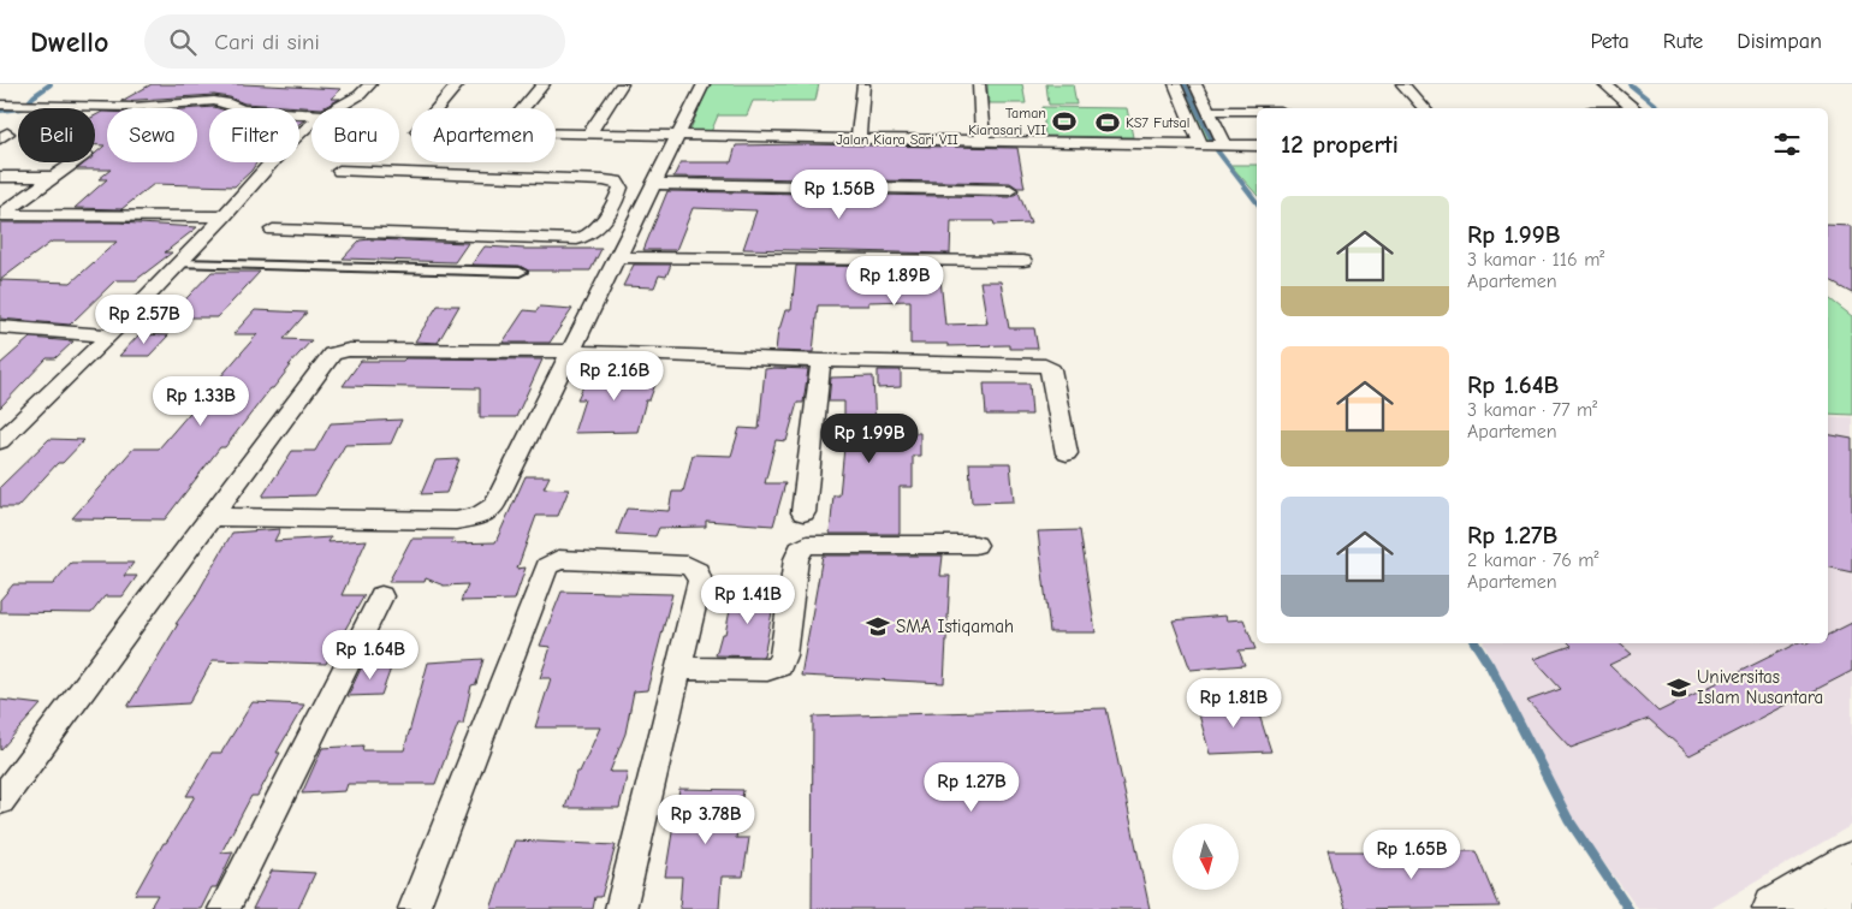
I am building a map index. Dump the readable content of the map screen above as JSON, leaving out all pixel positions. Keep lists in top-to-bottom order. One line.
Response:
{"streets":{"street":["Jalan Kiara Sari VII"]},"places":{"sports":["Taman Kiarasari VII","KS7 Futsal"],"school or university":["SMA Istiqamah","Universitas Islam Nusantara"]},"north":"bottom","page":{"header":"Dwello","search":"Cari di sini","nav":["Peta","Rute","Disimpan"],"chip":["Beli","Sewa","Filter","Baru","Apartemen"],"heading":"12 properti","price":["Rp 1.56B","Rp 1.89B","Rp 2.57B","Rp 2.16B","Rp 1.33B","Rp 1.99B","Rp 1.41B","Rp 1.64B","Rp 1.81B","Rp 1.27B","Rp 3.78B","Rp 1.65B"],"list":[{"name":"Rp 1.99B","note":"3 kamar · 116 m² · Apartemen"},{"name":"Rp 1.64B","note":"3 kamar · 77 m² · Apartemen"},{"name":"Rp 1.27B","note":"2 kamar · 76 m² · Apartemen"}]}}
